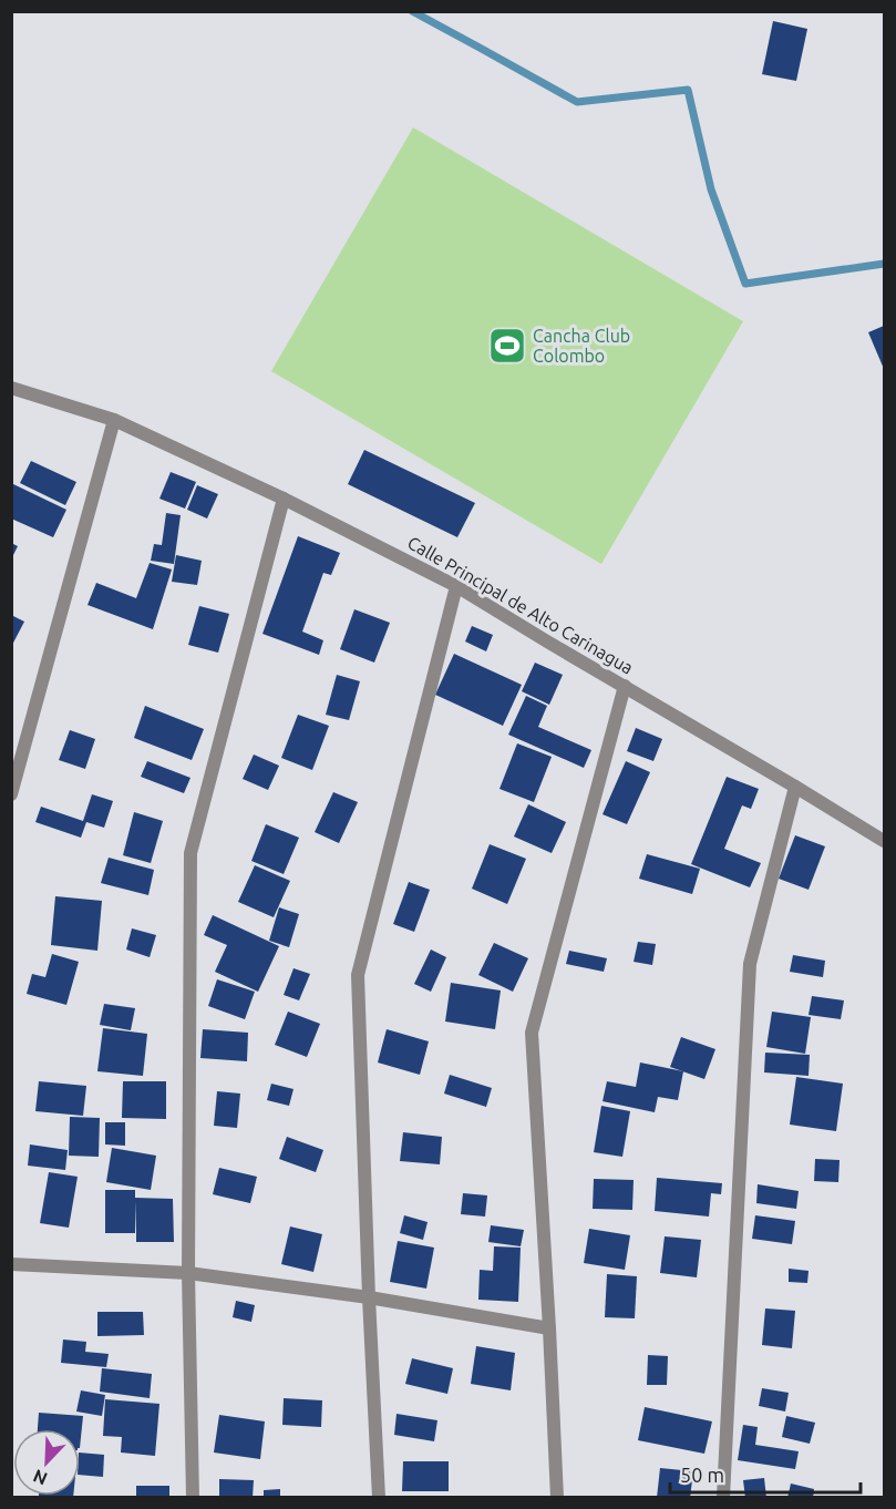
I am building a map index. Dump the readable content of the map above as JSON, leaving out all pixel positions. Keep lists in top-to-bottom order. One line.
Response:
{"streets":{"street":["Calle Principal de Alto Carinagua"]},"places":{"sports":["Cancha Club Colombo"]},"scale_bar":"50 m","north":"bottom left"}
